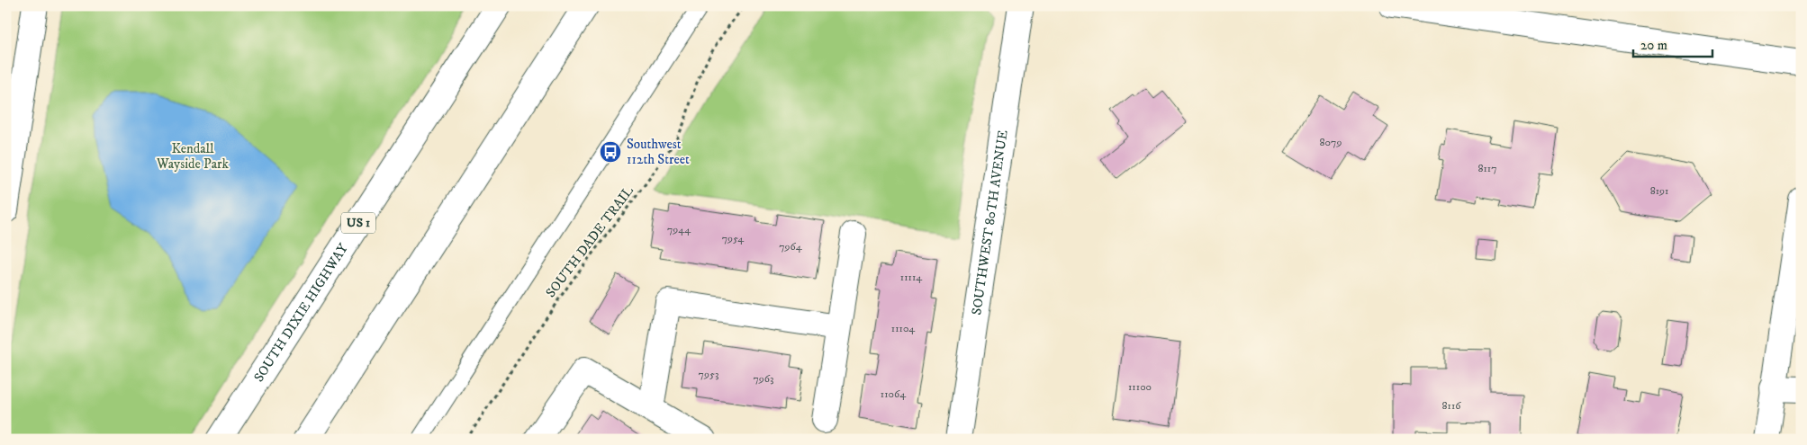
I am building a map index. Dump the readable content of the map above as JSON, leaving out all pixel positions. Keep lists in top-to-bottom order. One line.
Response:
{"streets":{"main road":["US 1","SOUTHWEST 80TH AVENUE","SOUTH DIXIE HIGHWAY"],"path":["SOUTH DADE TRAIL"]},"parks":["Kendall Wayside Park"],"places":{"bus stop":["Southwest 112th Street"]},"house_numbers":["8079","8117","8191","7944","7954","7964","11114","11104","7953","7963","11100","11064","8116"],"scale_bar":"20 m"}
